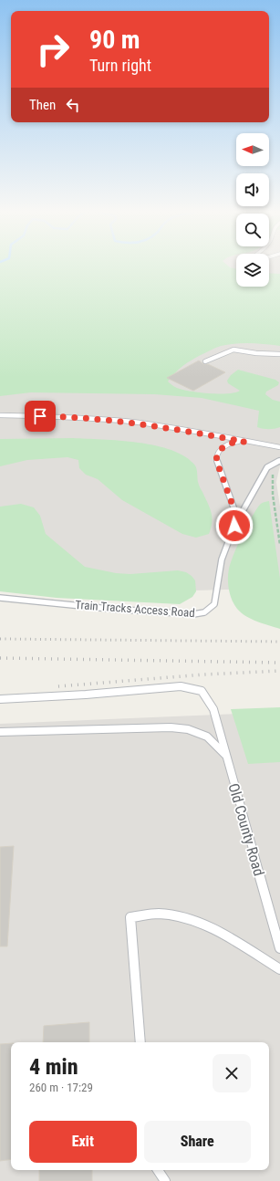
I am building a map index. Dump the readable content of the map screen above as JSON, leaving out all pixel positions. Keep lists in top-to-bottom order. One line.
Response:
{"streets":{"lane":["Train Tracks Access Road","Old County Road"]},"north":"left","page":{"turn":["90 m","Turn right"],"then":"Then","heading":["4 min","260 m · 17:29"],"buttons":["Exit","Share"]}}
